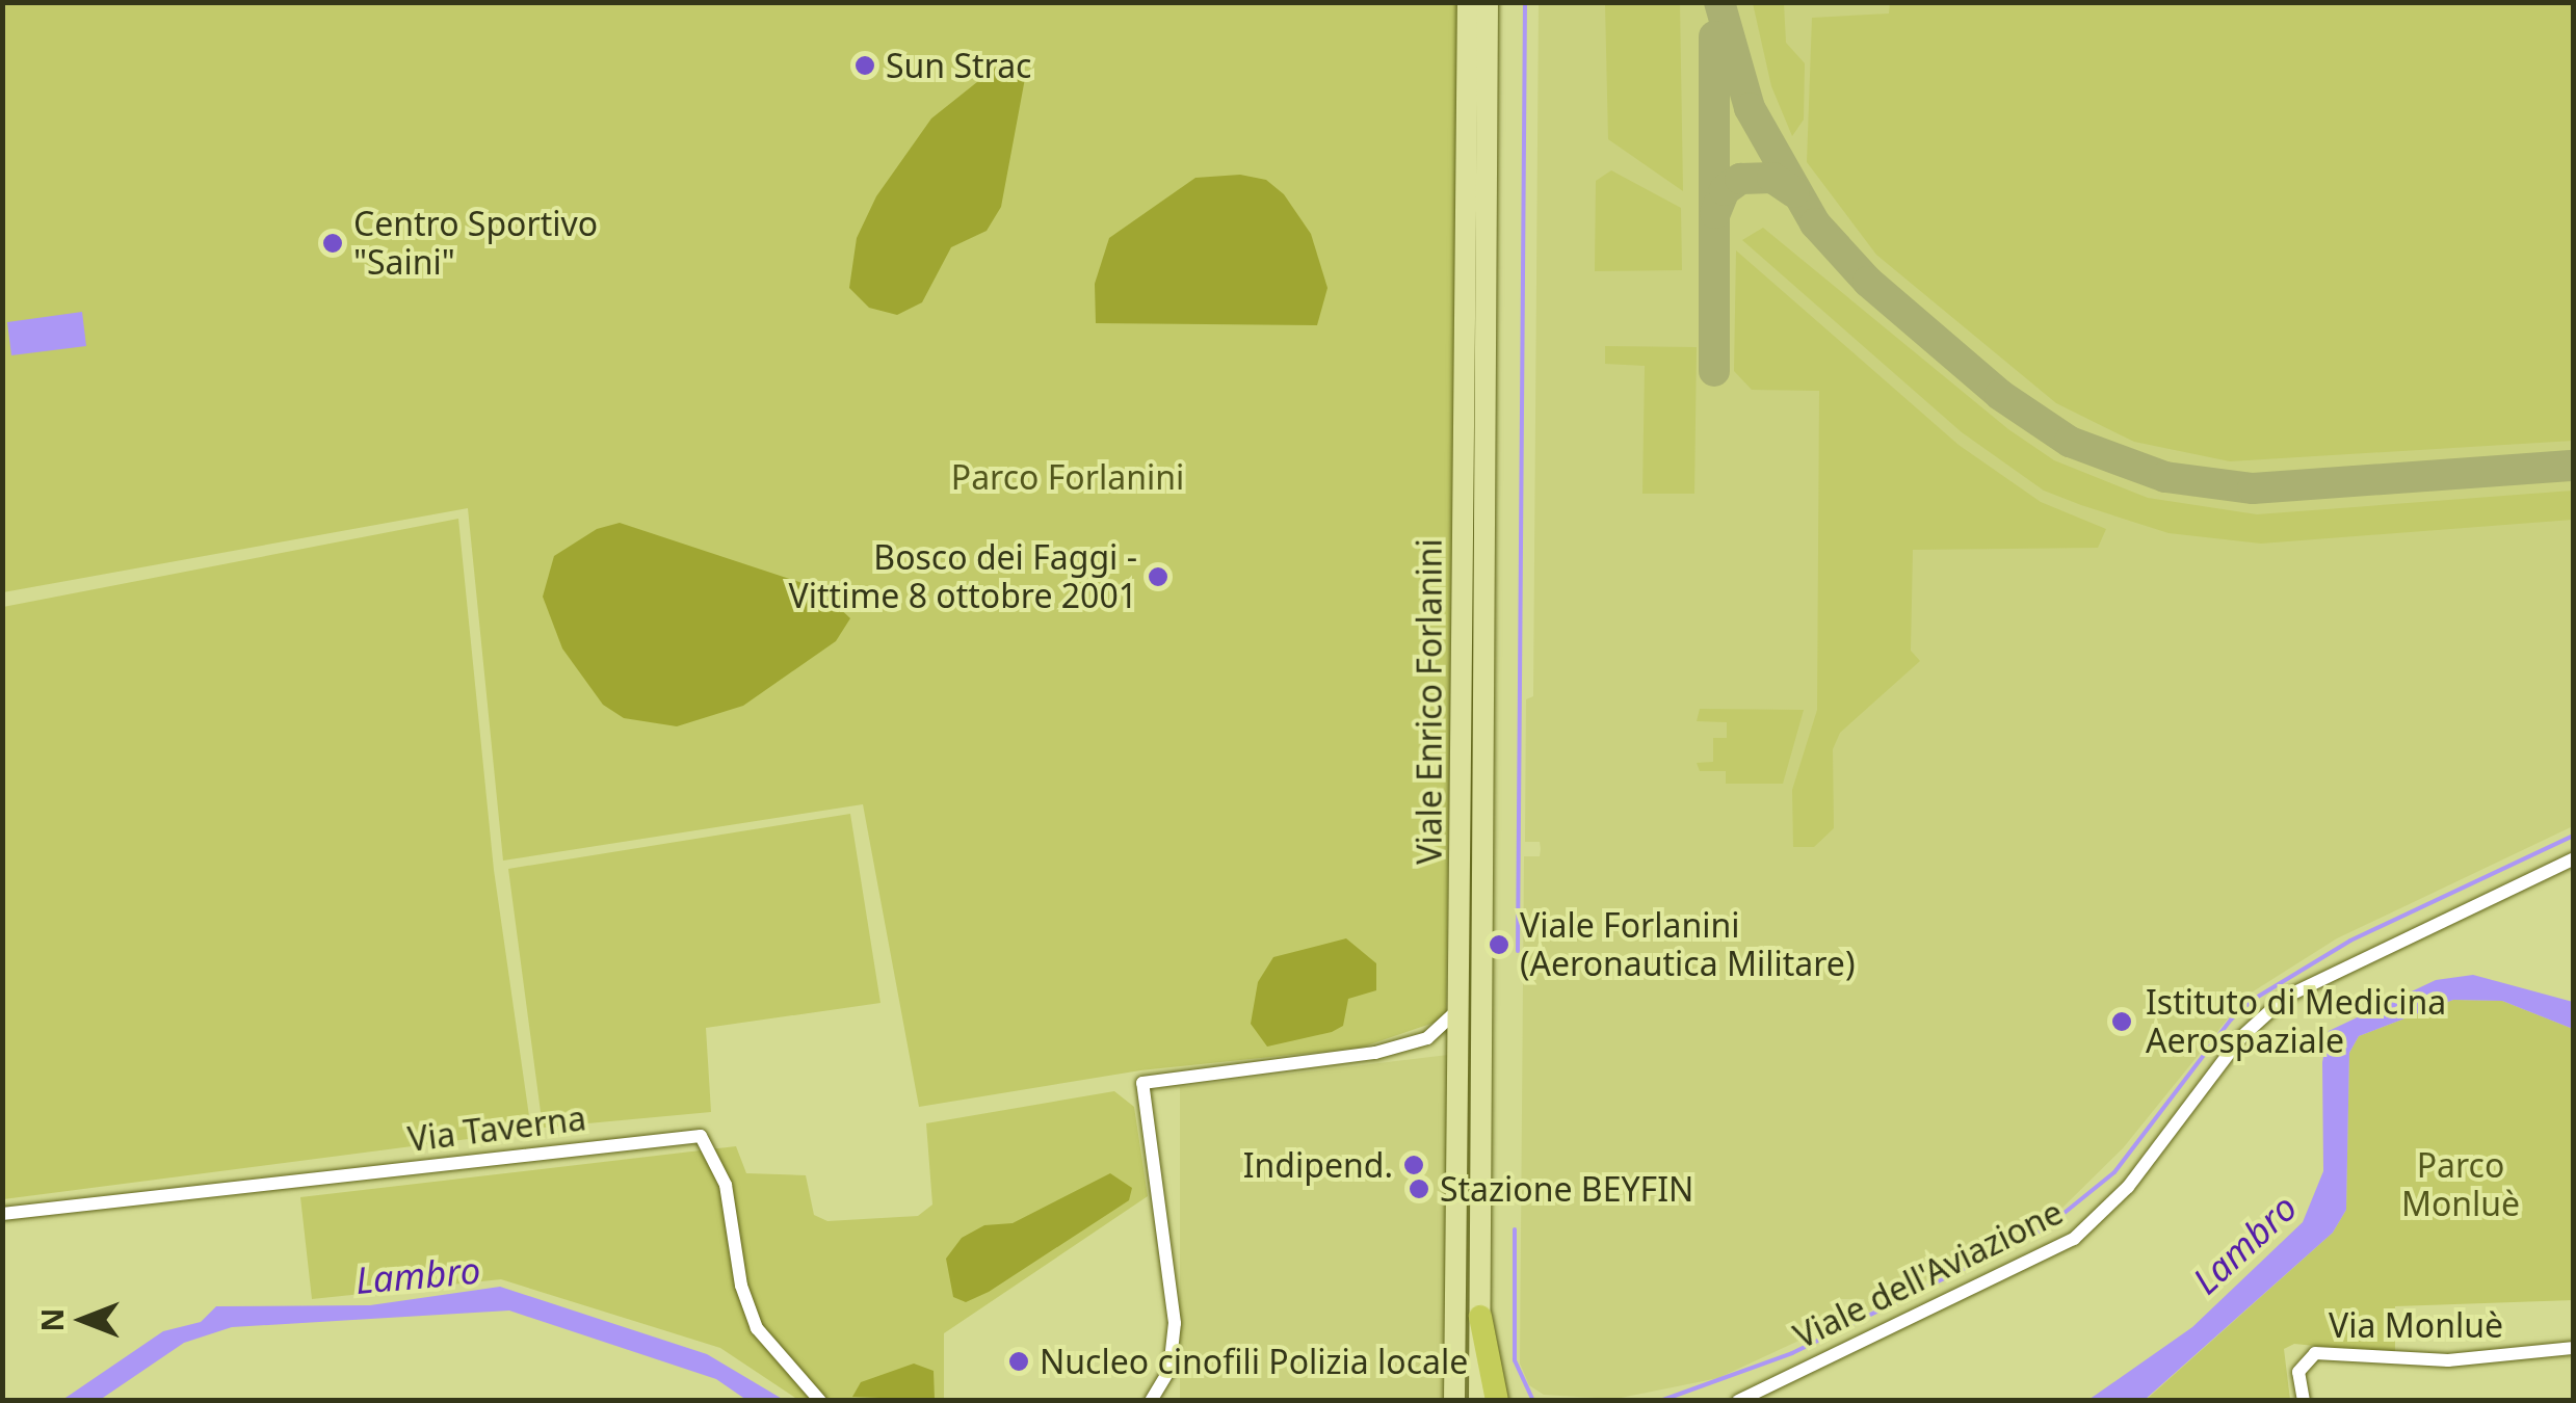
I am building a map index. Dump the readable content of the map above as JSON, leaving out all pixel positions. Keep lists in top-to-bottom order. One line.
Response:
{"streets":{"main road":["Viale Enrico Forlanini"],"street":["Via Taverna","Viale dell'Aviazione","Via Monluè"]},"water":["Lambro"],"parks":["Parco Forlanini","Parco Monluè"],"places":["Sun Strac","Centro Sportivo \"Saini\"","Bosco dei Faggi - Vittime 8 ottobre 2001","Viale Forlanini (Aeronautica Militare)","Istituto di Medicina Aerospaziale","Indipend.","Stazione BEYFIN","Nucleo cinofili Polizia locale"],"north":"left"}
